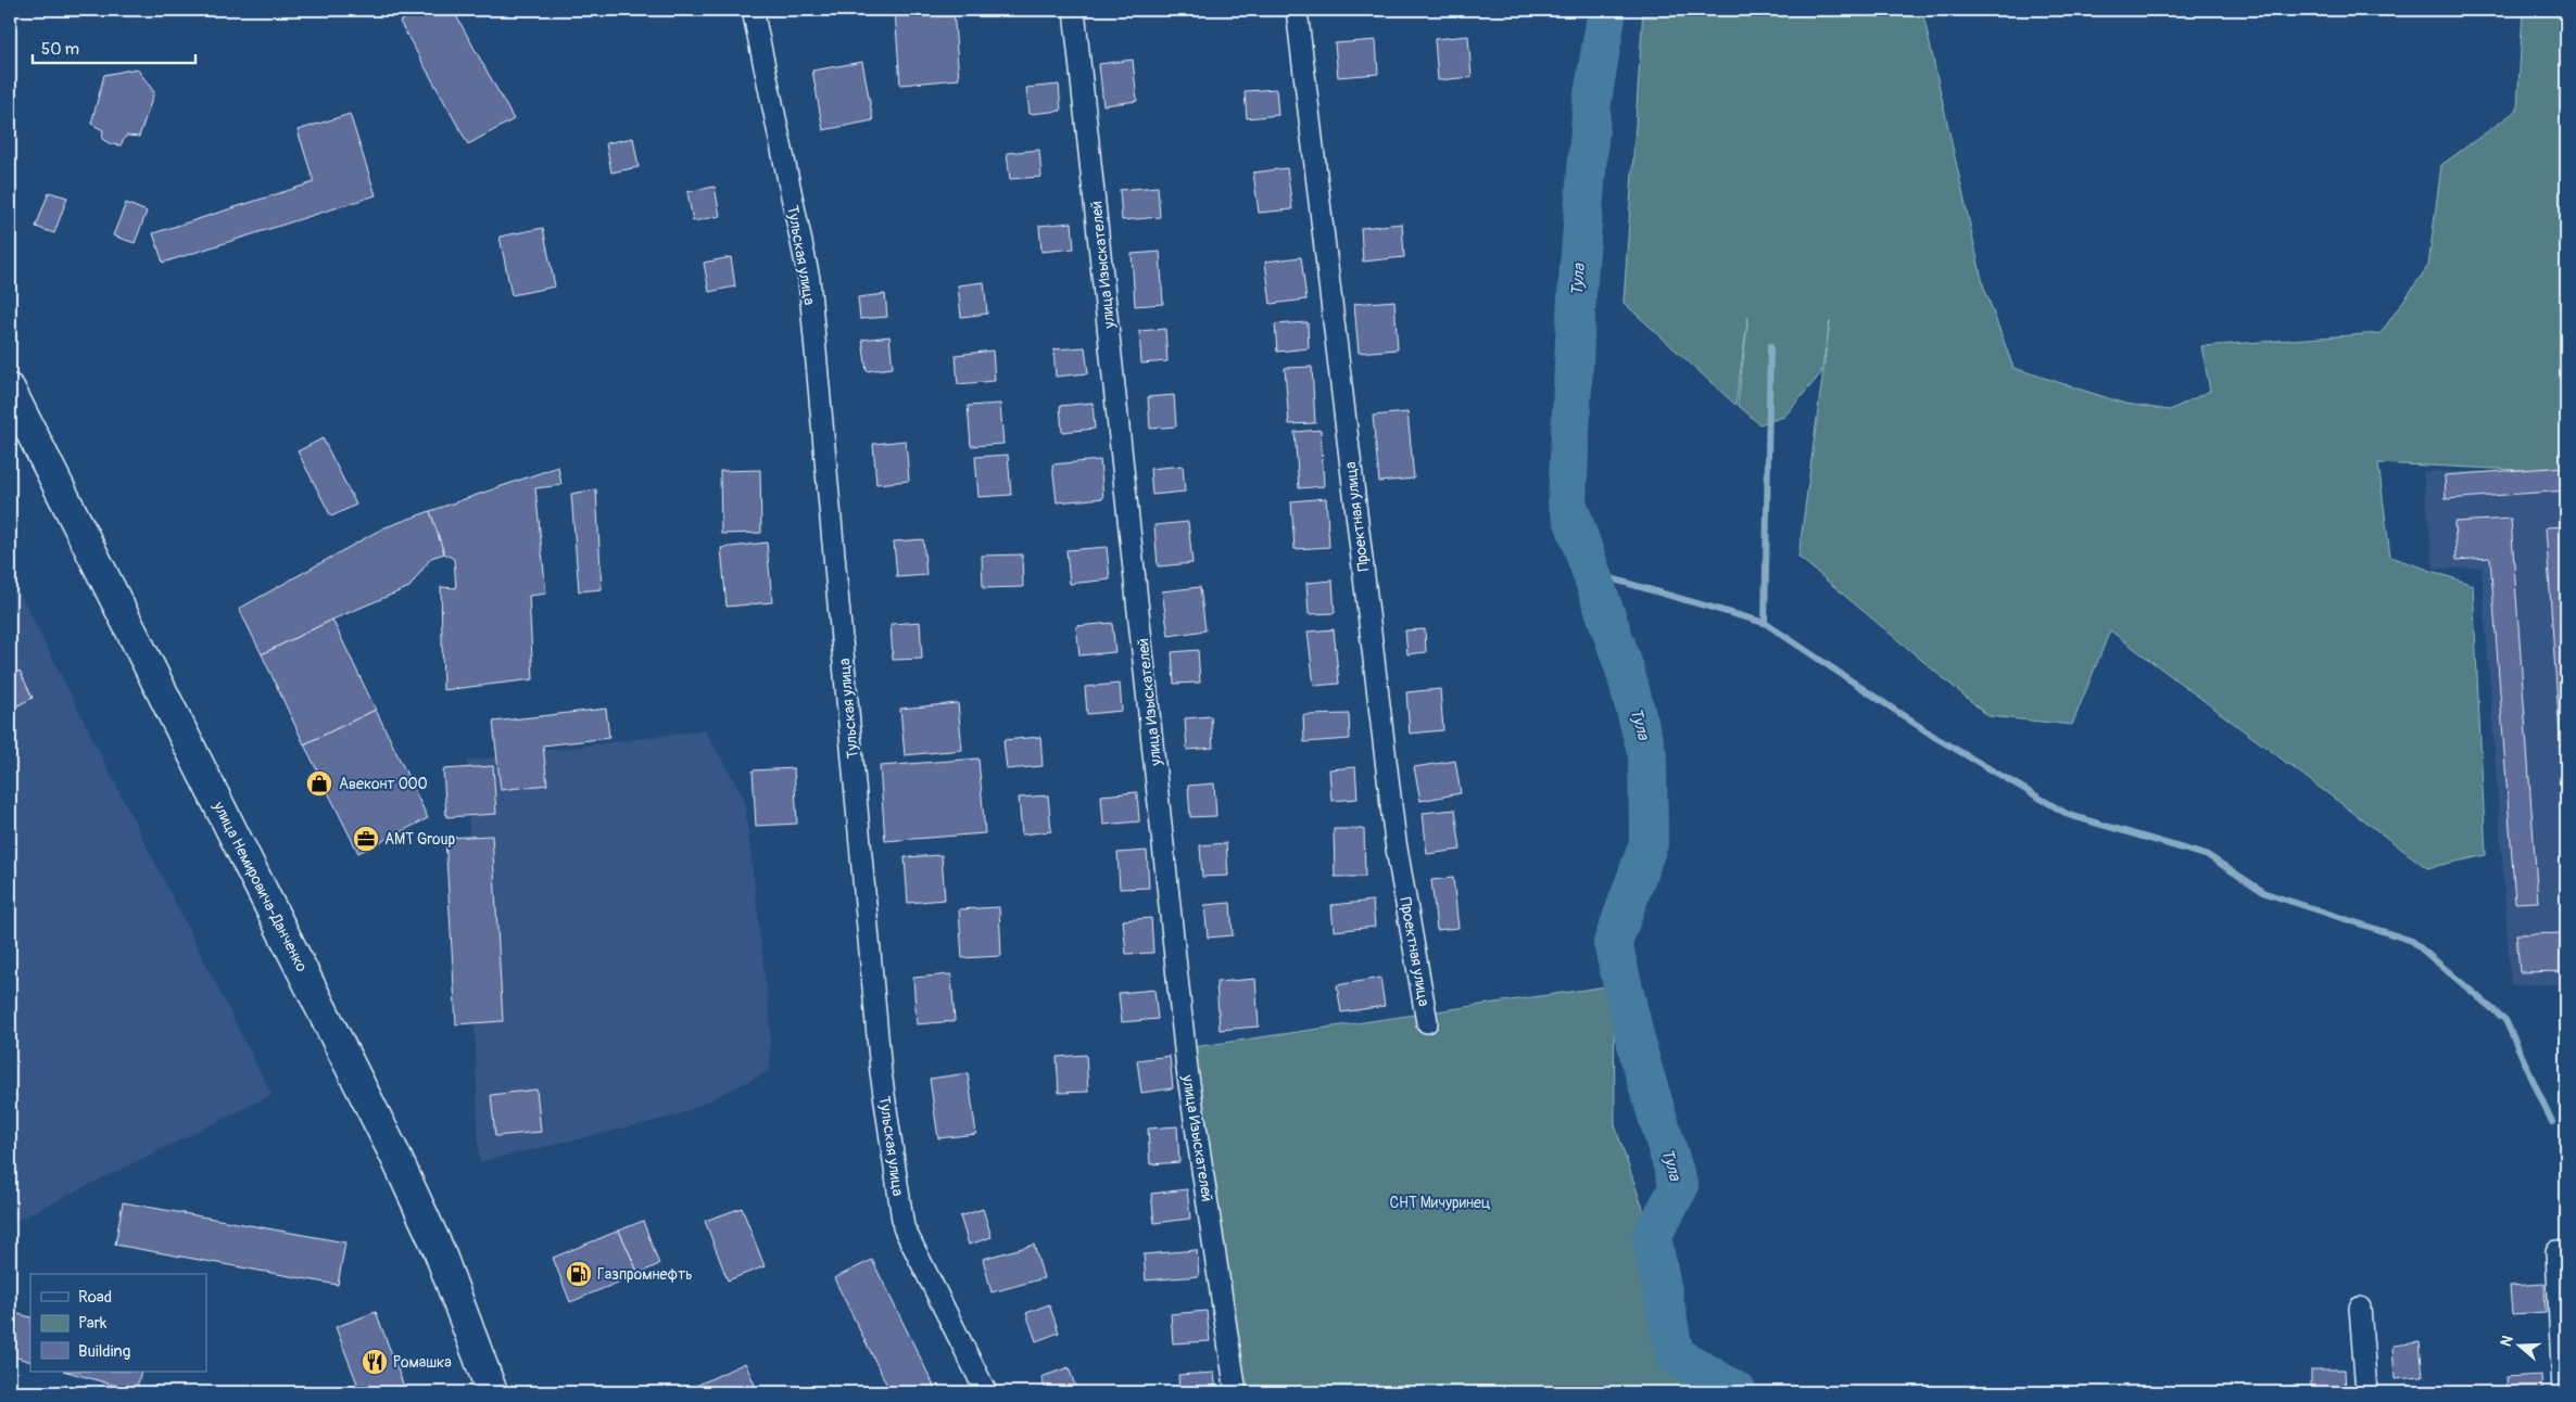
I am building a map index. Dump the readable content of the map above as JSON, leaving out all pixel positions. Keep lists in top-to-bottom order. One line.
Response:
{"streets":{"main road":["улица Немировича-Данченко"],"street":["Тульская улица","улица Изыскателей","Проектная улица"]},"water":["Тула"],"parks":["СНТ Мичуринец"],"places":{"shop":["Авеконт ООО"],"office":["АМТ Group"],"fuel station":["Газпромнефть"],"restaurant":["Ромашка"]},"legend":["Road","Park","Building"],"scale_bar":"50 m","north":"left"}
